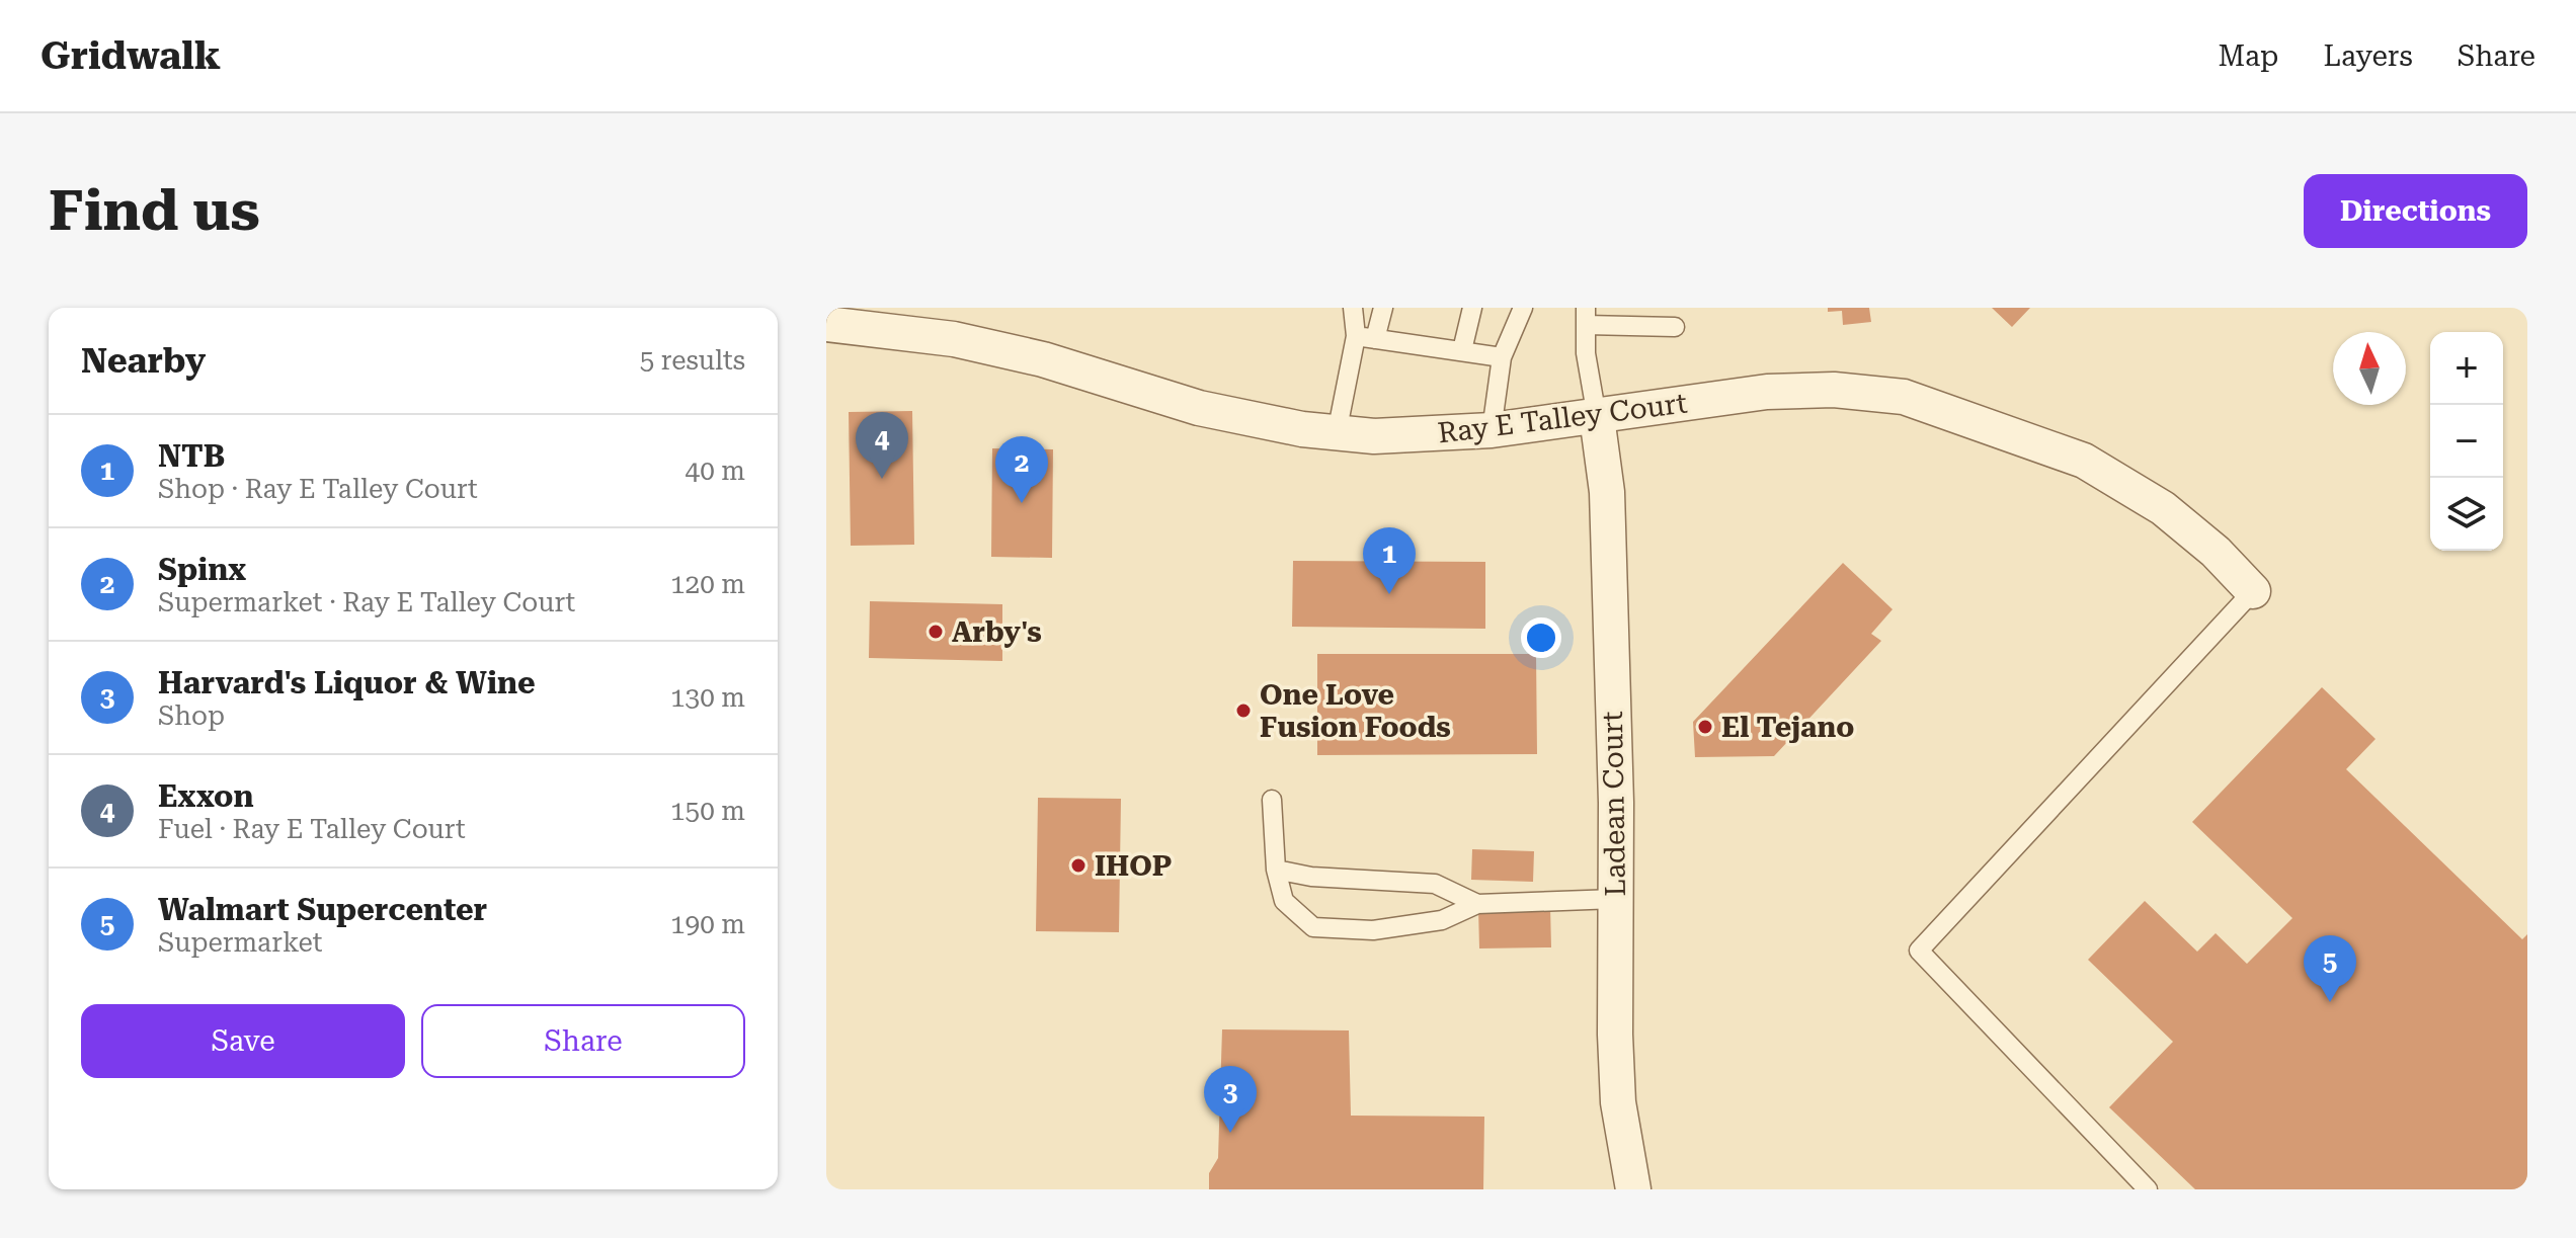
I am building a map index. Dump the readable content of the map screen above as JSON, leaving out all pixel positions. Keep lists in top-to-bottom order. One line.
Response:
{"streets":{"street":["Ray E Talley Court","Ladean Court"]},"crossings":[["Ray E Talley Court","Ladean Court"]],"places":["Arby's","One Love Fusion Foods","El Tejano","IHOP"],"north":"top","page":{"header":"Gridwalk","nav":["Map","Layers","Share"],"buttons":["Directions",["Save","Share"]],"title":"Find us","heading":["Nearby","5 results"],"map_buttons":["+","−"],"pins":["4","2","1","5","3"],"list":[{"mark":"1","name":"NTB","note":"Shop · Ray E Talley Court","value":"40 m"},{"mark":"2","name":"Spinx","note":"Supermarket · Ray E Talley Court","value":"120 m"},{"mark":"3","name":"Harvard's Liquor & Wine","note":"Shop","value":"130 m"},{"mark":"4","name":"Exxon","note":"Fuel · Ray E Talley Court","value":"150 m"},{"mark":"5","name":"Walmart Supercenter","note":"Supermarket","value":"190 m"}]}}
